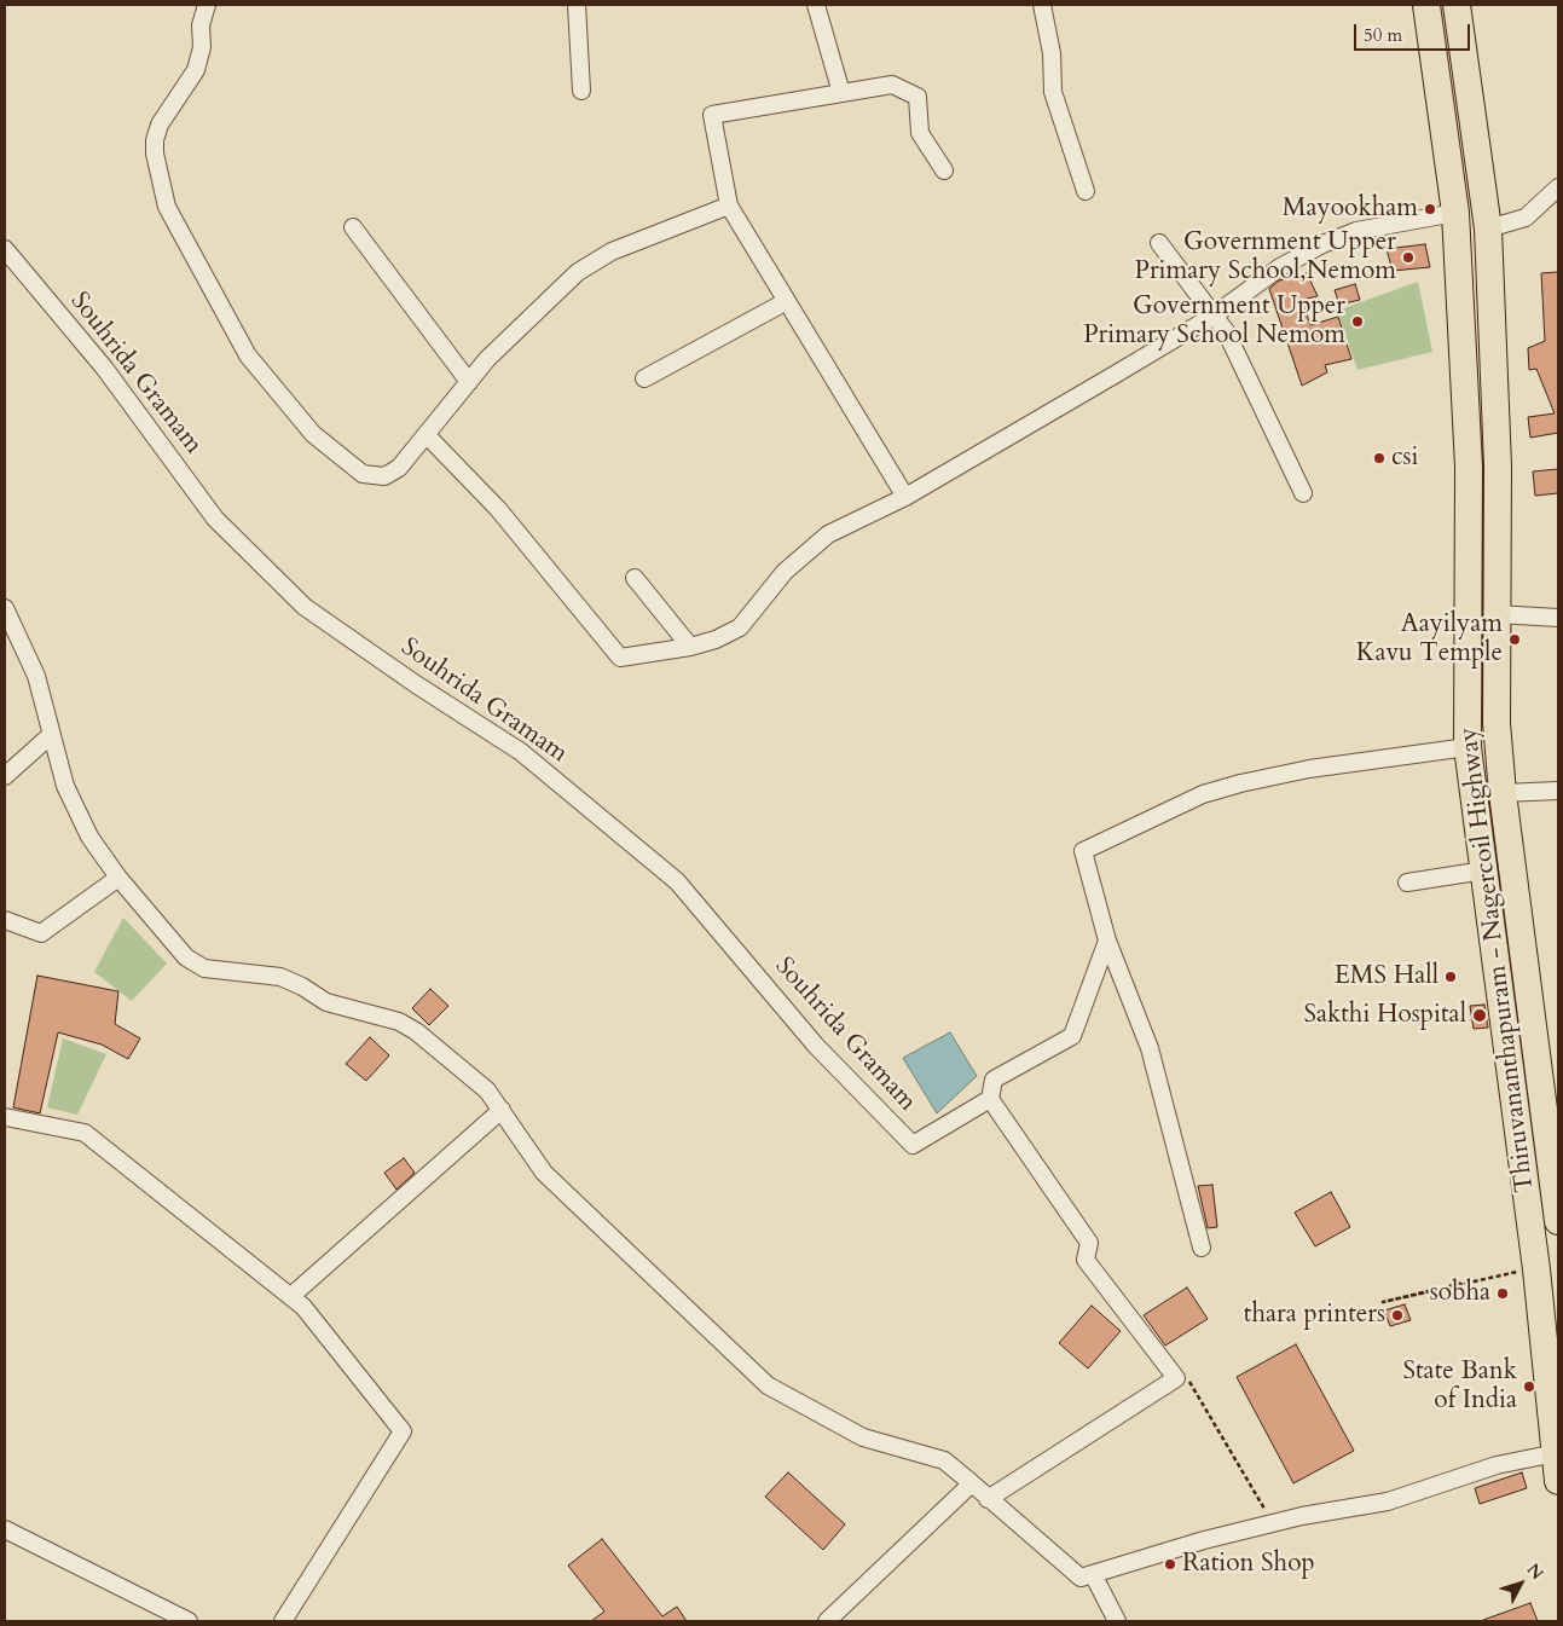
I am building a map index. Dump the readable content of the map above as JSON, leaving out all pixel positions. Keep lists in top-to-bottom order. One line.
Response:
{"streets":{"main road":["Thiruvananthapuram - Nagercoil Highway"],"street":["Souhrida Gramam"]},"places":["Mayookham","Government Upper Primary School,Nemom","Government Upper Primary School Nemom","csi","Aayilyam Kavu Temple","EMS Hall","Sakthi Hospital","sobha","thara printers","State Bank of India","Ration Shop"],"scale_bar":"50 m","north":"top right"}
